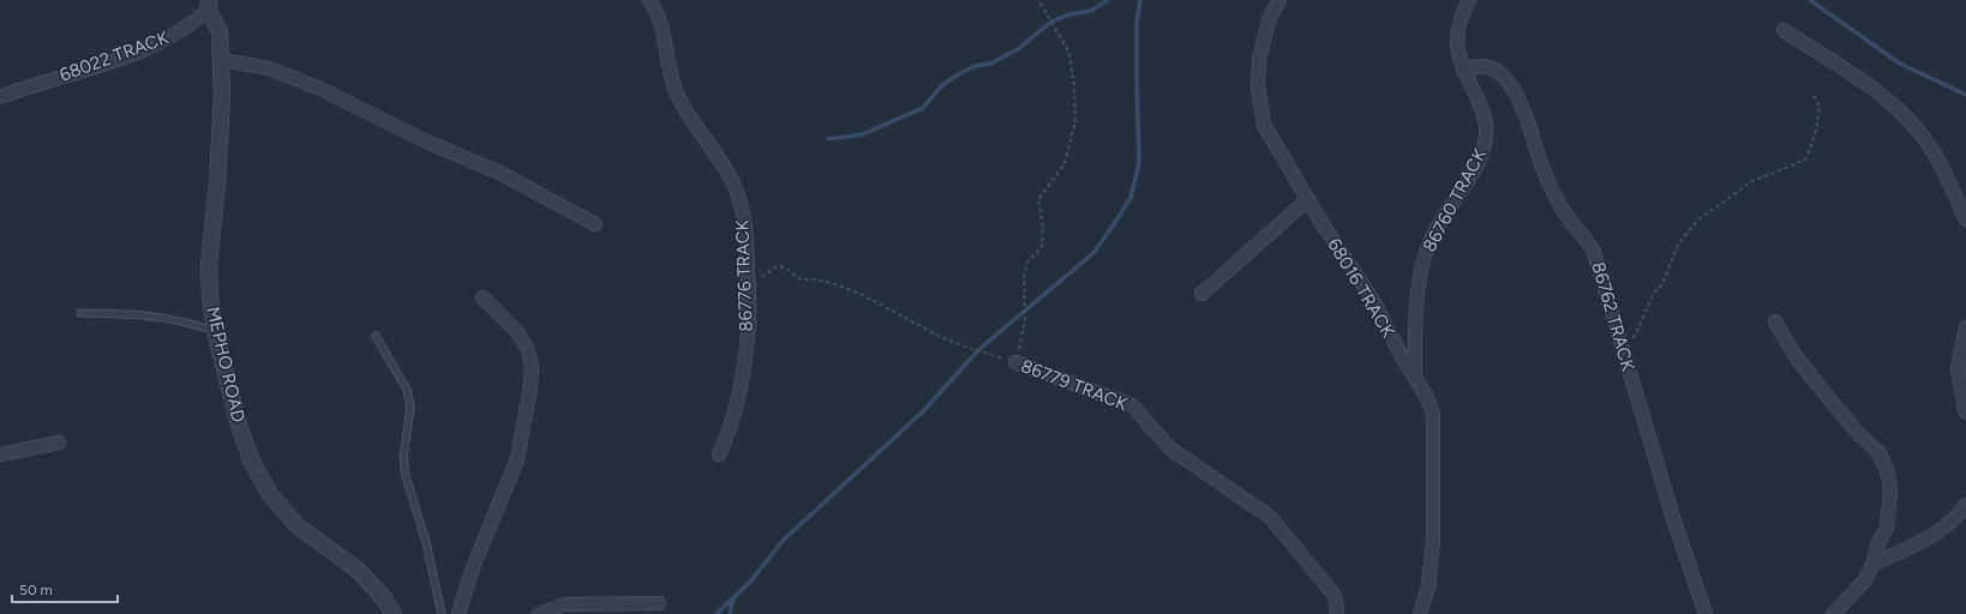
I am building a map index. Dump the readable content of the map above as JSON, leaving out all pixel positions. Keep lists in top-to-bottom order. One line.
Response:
{"streets":{"street":["68022 TRACK","86760 TRACK","86776 TRACK","68016 TRACK","86762 TRACK","MEPHO ROAD","86779 TRACK"]},"crossings":[["68022 TRACK","MEPHO ROAD"],["86760 TRACK","68016 TRACK"],["86760 TRACK","86762 TRACK"],["86776 TRACK","86779 TRACK"]],"scale_bar":"50 m"}
